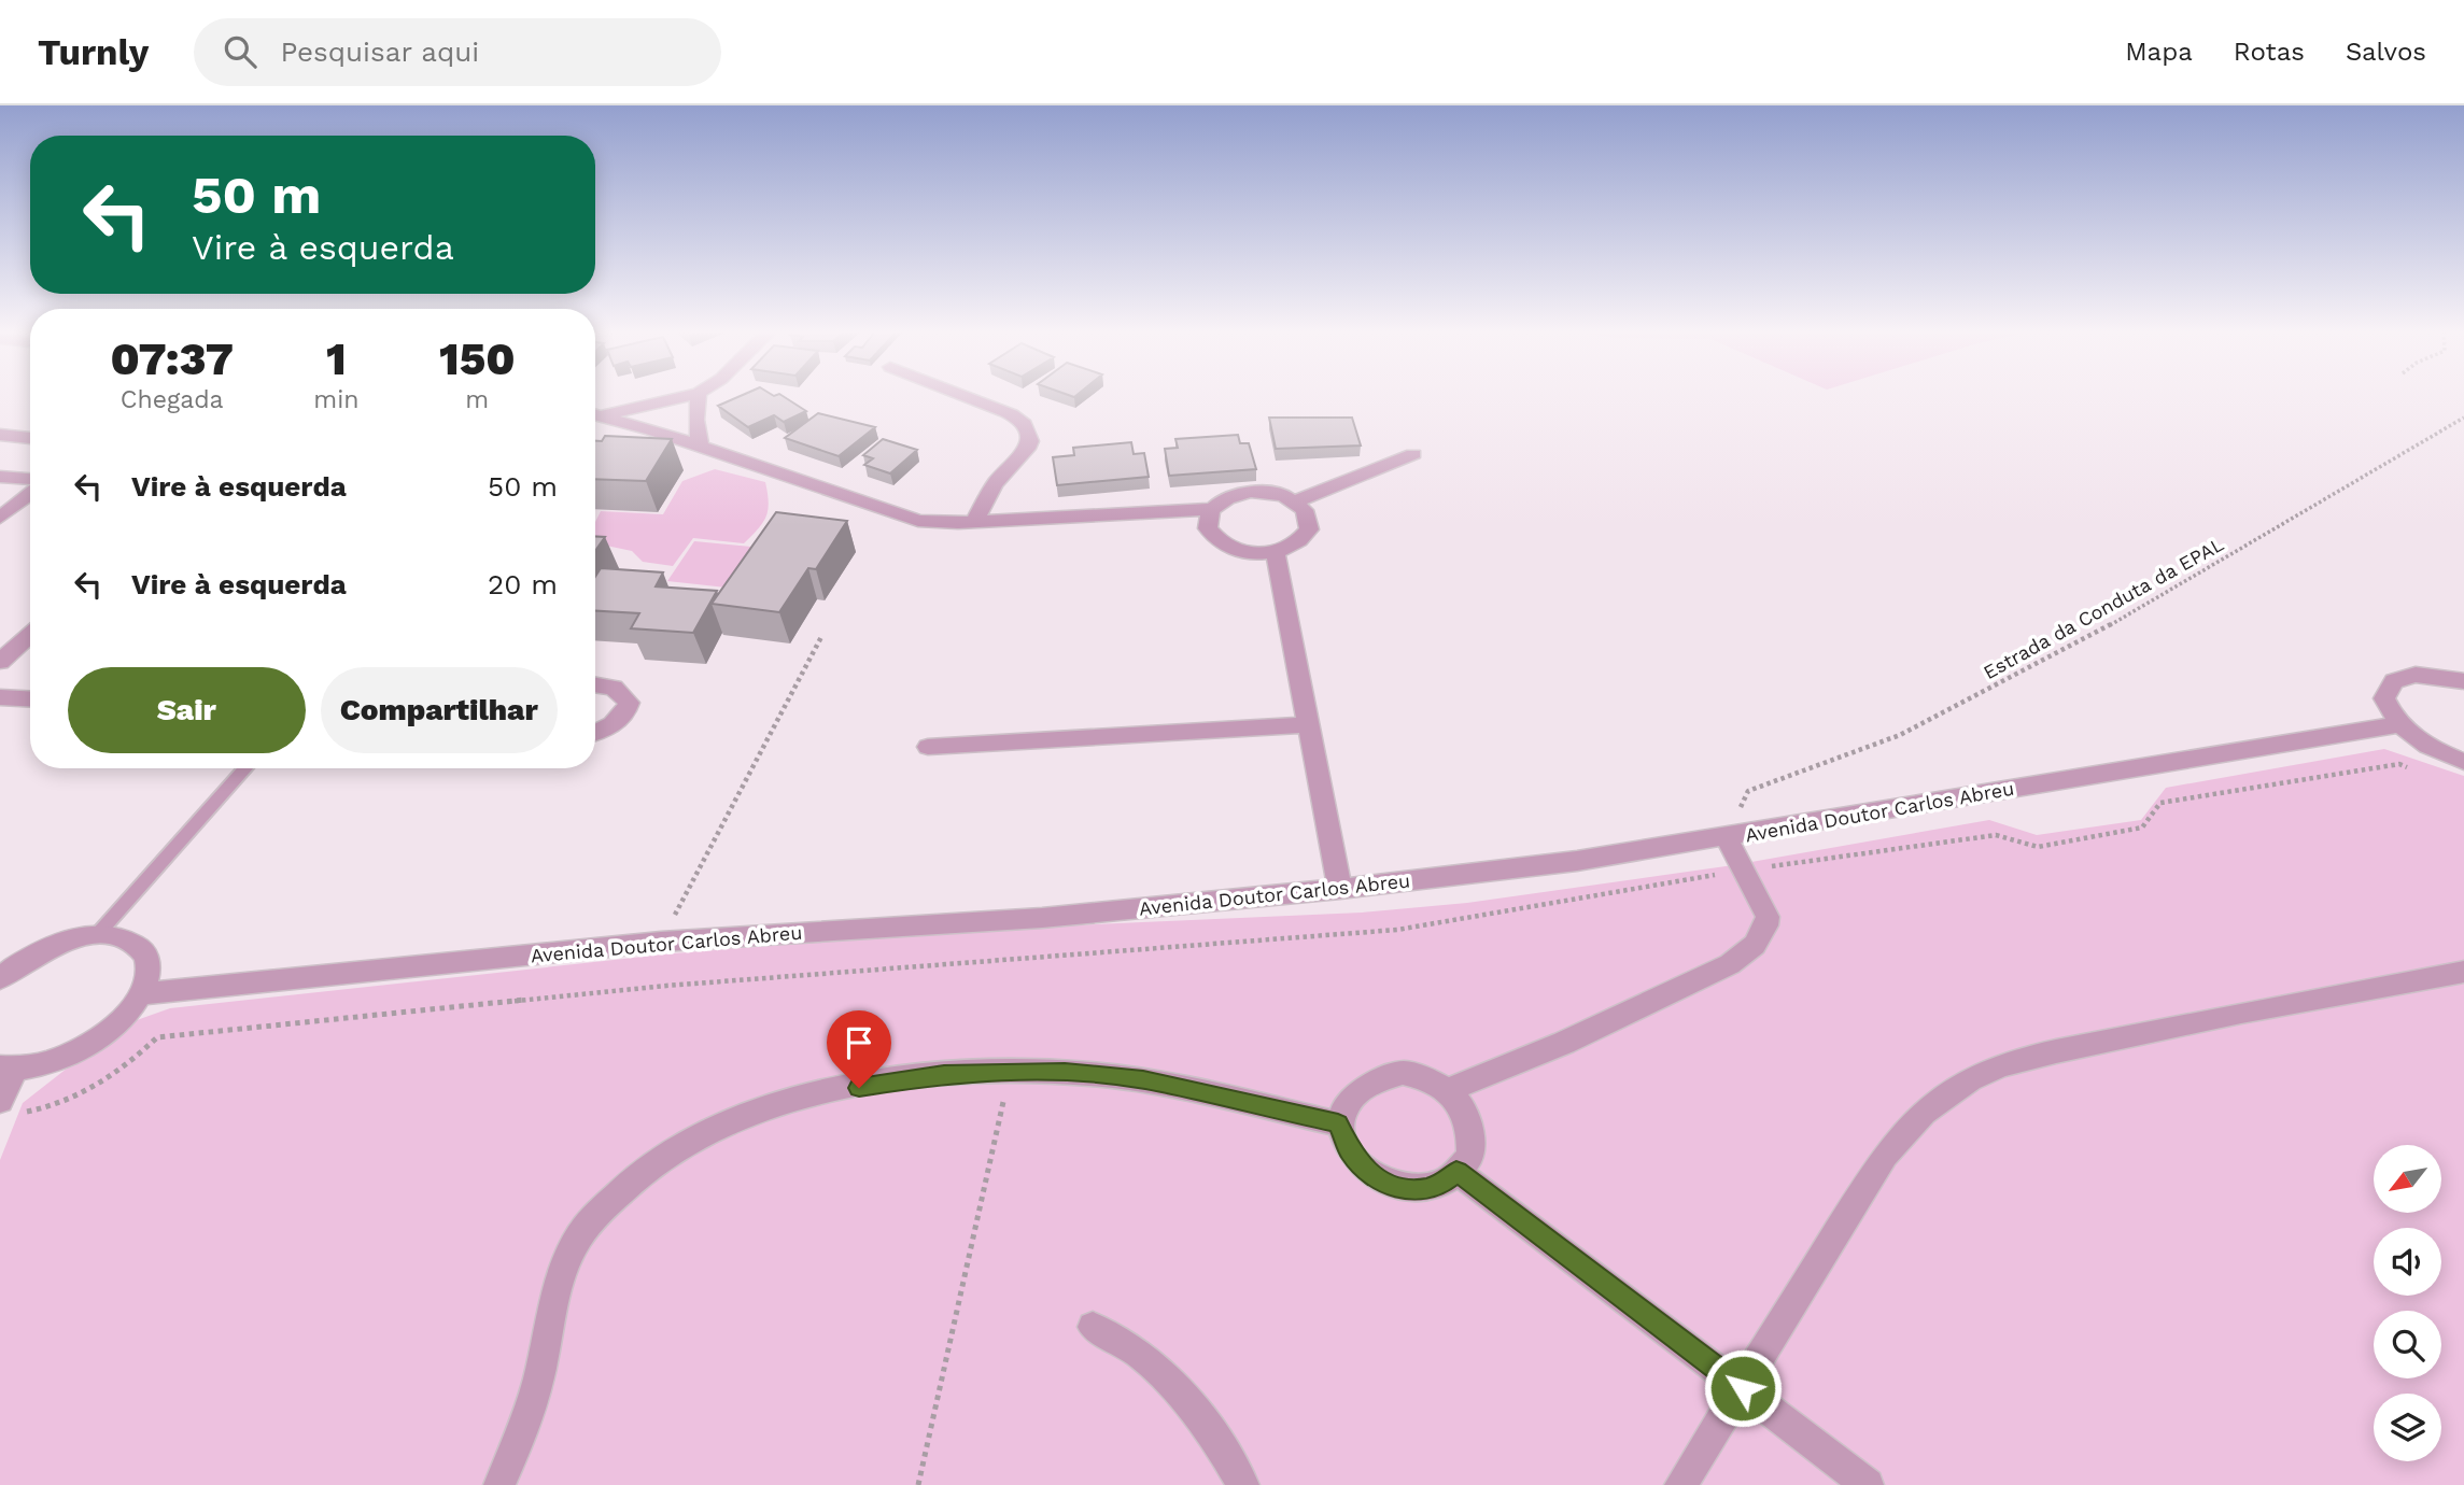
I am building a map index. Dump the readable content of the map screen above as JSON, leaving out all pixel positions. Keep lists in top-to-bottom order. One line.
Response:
{"streets":{"street":["Avenida Doutor Carlos Abreu"],"path":["Estrada da Conduta da EPAL"]},"crossings":[["Estrada da Conduta da EPAL","Avenida Doutor Carlos Abreu"]],"north":"bottom left","page":{"header":"Turnly","search":"Pesquisar aqui","nav":["Mapa","Rotas","Salvos"],"turn":["50 m","Vire à esquerda"],"eta":["07:37","Chegada","1","min","150","m"],"list":[{"name":"Vire à esquerda","value":"50 m"},{"name":"Vire à esquerda","value":"20 m"}],"buttons":["Sair","Compartilhar"]}}
